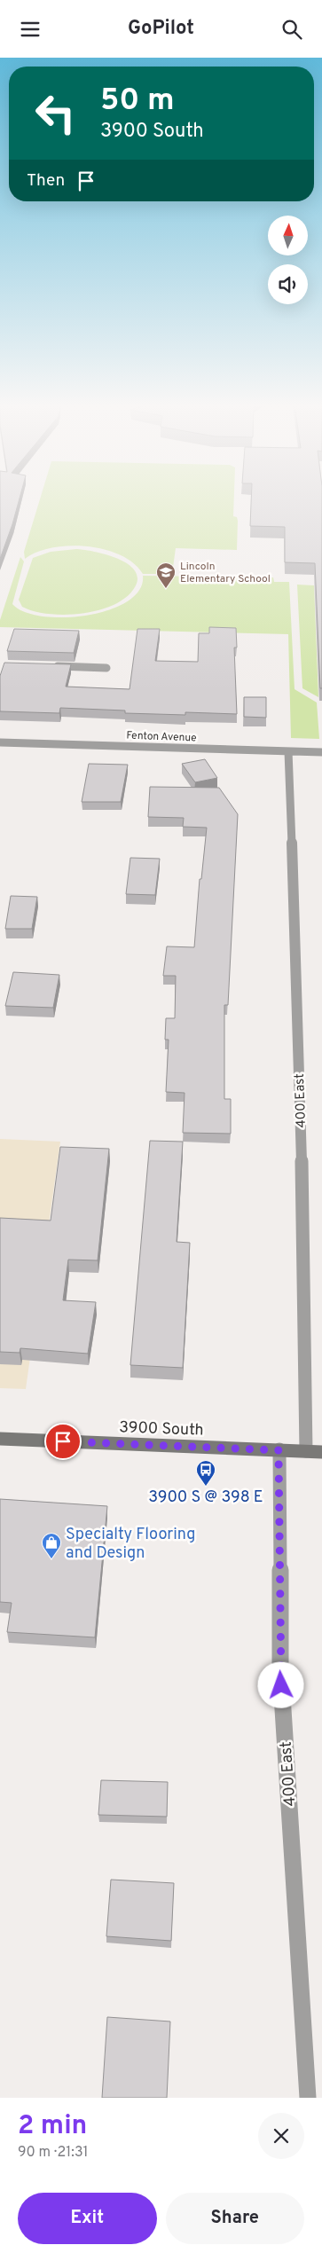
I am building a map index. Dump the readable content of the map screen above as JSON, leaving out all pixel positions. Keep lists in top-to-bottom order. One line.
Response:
{"streets":{"main road":["3900 South"],"street":["Fenton Avenue","400 East"]},"crossings":[["Fenton Avenue","400 East"],["400 East","3900 South"]],"places":{"school or university":["Lincoln Elementary School"],"bus stop":["3900 S @ 398 E"],"shop":["Specialty Flooring and Design"]},"north":"top","page":{"header":"GoPilot","turn":["50 m","3900 South"],"then":"Then","heading":["2 min","90 m · 21:31"],"buttons":["Exit","Share"]}}
